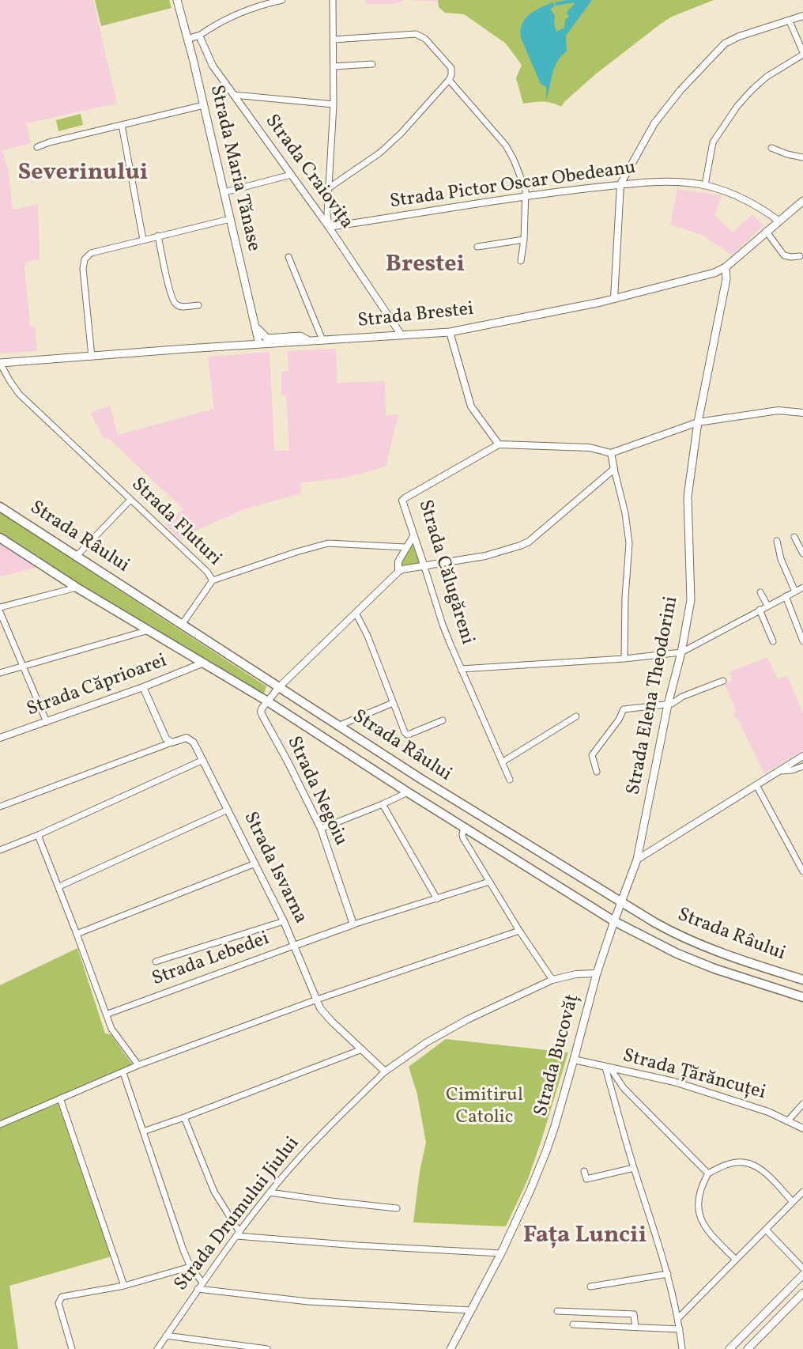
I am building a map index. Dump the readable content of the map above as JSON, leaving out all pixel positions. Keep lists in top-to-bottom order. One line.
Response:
{"streets":{"main road":["Strada Maria Tănase","Strada Brestei","Strada Râului","Strada Elena Theodorini","Strada Bucovăț"],"street":["Strada Craiovița","Strada Pictor Oscar Obedeanu","Strada Fluturi","Strada Călugăreni","Strada Căprioarei","Strada Negoiu","Strada Isvarna","Strada Lebedei","Strada Țărăncuței","Strada Drumului Jiului"]},"crossings":[["Strada Maria Tănase","Strada Brestei"],["Strada Craiovița","Strada Pictor Oscar Obedeanu"],["Strada Craiovița","Strada Brestei"],["Strada Pictor Oscar Obedeanu","Strada Brestei"],["Strada Brestei","Strada Fluturi"],["Strada Brestei","Strada Elena Theodorini"],["Strada Râului","Strada Căprioarei"],["Strada Râului","Strada Elena Theodorini"],["Strada Râului","Strada Negoiu"],["Strada Râului","Strada Bucovăț"],["Strada Elena Theodorini","Strada Bucovăț"],["Strada Negoiu","Strada Lebedei"],["Strada Isvarna","Strada Lebedei"],["Strada Isvarna","Strada Drumului Jiului"],["Strada Bucovăț","Strada Țărăncuței"],["Strada Bucovăț","Strada Drumului Jiului"]],"districts":["Severinului","Brestei","Fața Luncii"],"parks":["Cimitirul Catolic"]}
